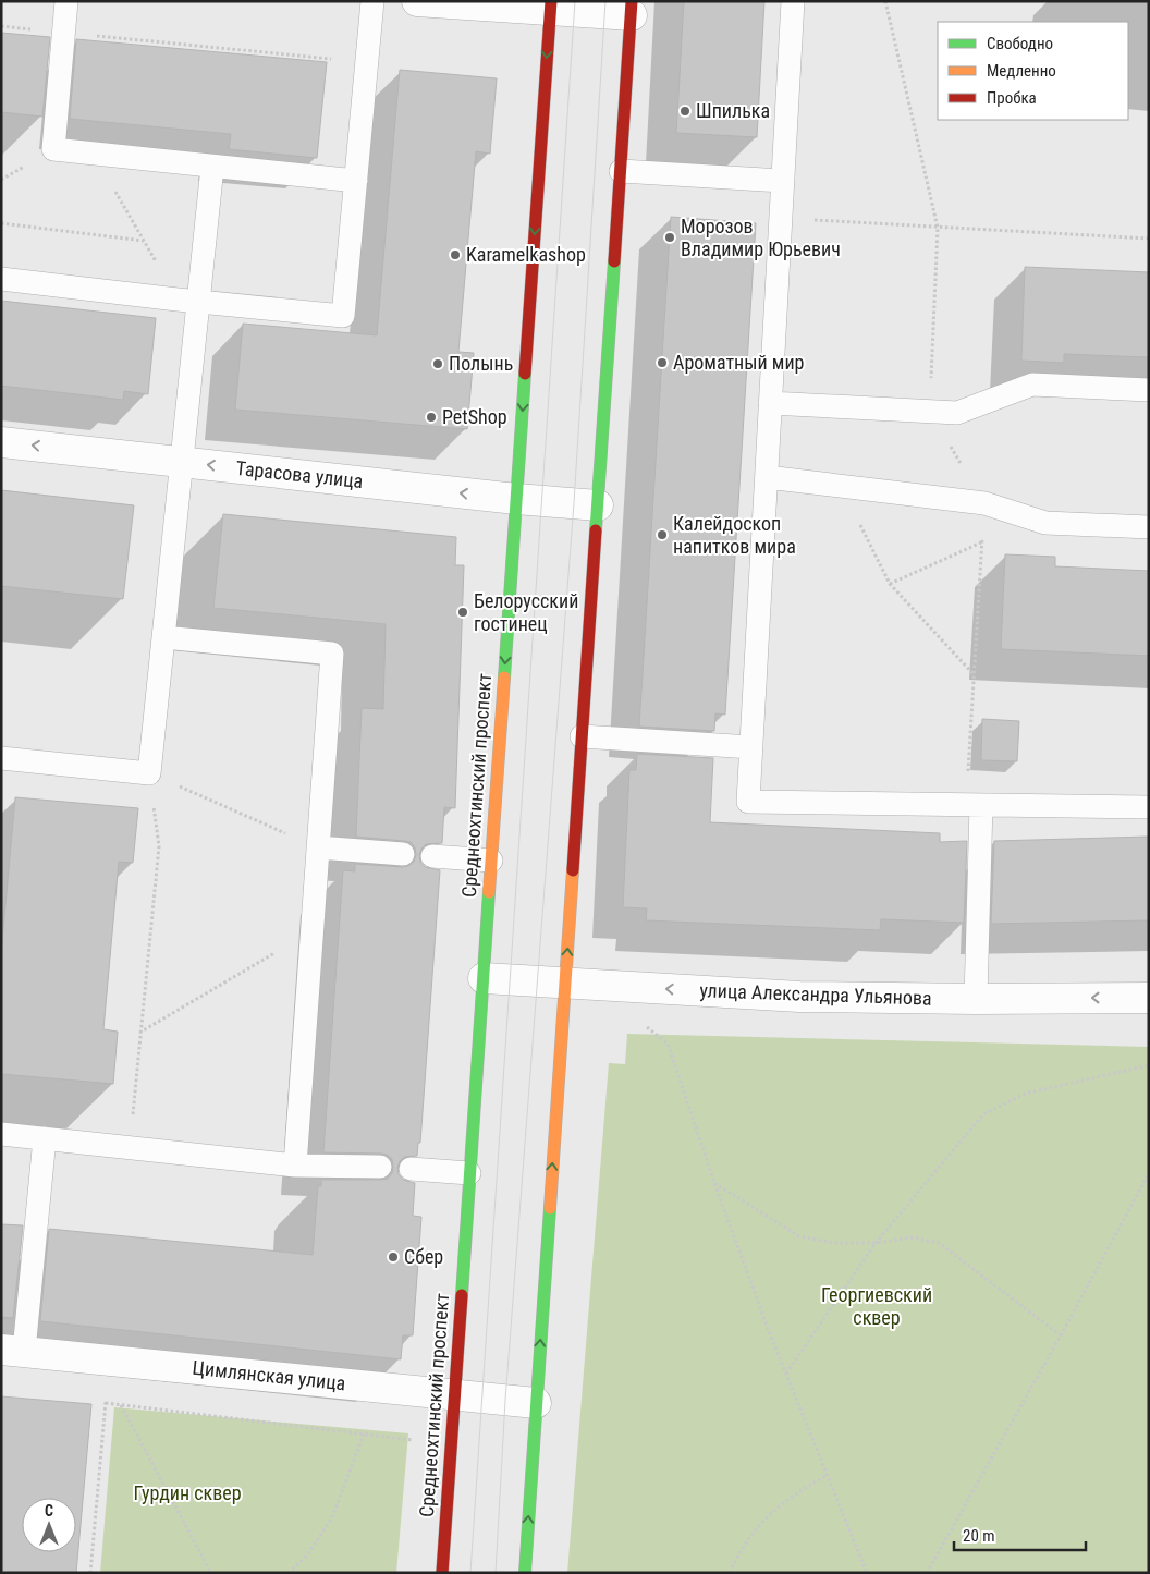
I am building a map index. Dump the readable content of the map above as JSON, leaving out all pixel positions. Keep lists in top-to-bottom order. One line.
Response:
{"streets":{"main road":["Среднеохтинский проспект"],"street":["Тарасова улица","улица Александра Ульянова","Цимлянская улица"]},"crossings":[["Тарасова улица","Среднеохтинский проспект"],["Среднеохтинский проспект","улица Александра Ульянова"],["Среднеохтинский проспект","Цимлянская улица"]],"one_way":["Тарасова улица","улица Александра Ульянова"],"parks":["Георгиевский сквер","Гурдин сквер"],"places":["Шпилька","Морозов Владимир Юрьевич","Karamelkashop","Ароматный мир","Полынь","PetShop","Калейдоскоп напитков мира","Белорусский гостинец","Сбер"],"legend":["Свободно","Медленно","Пробка"],"scale_bar":"20 m","north":"top"}
